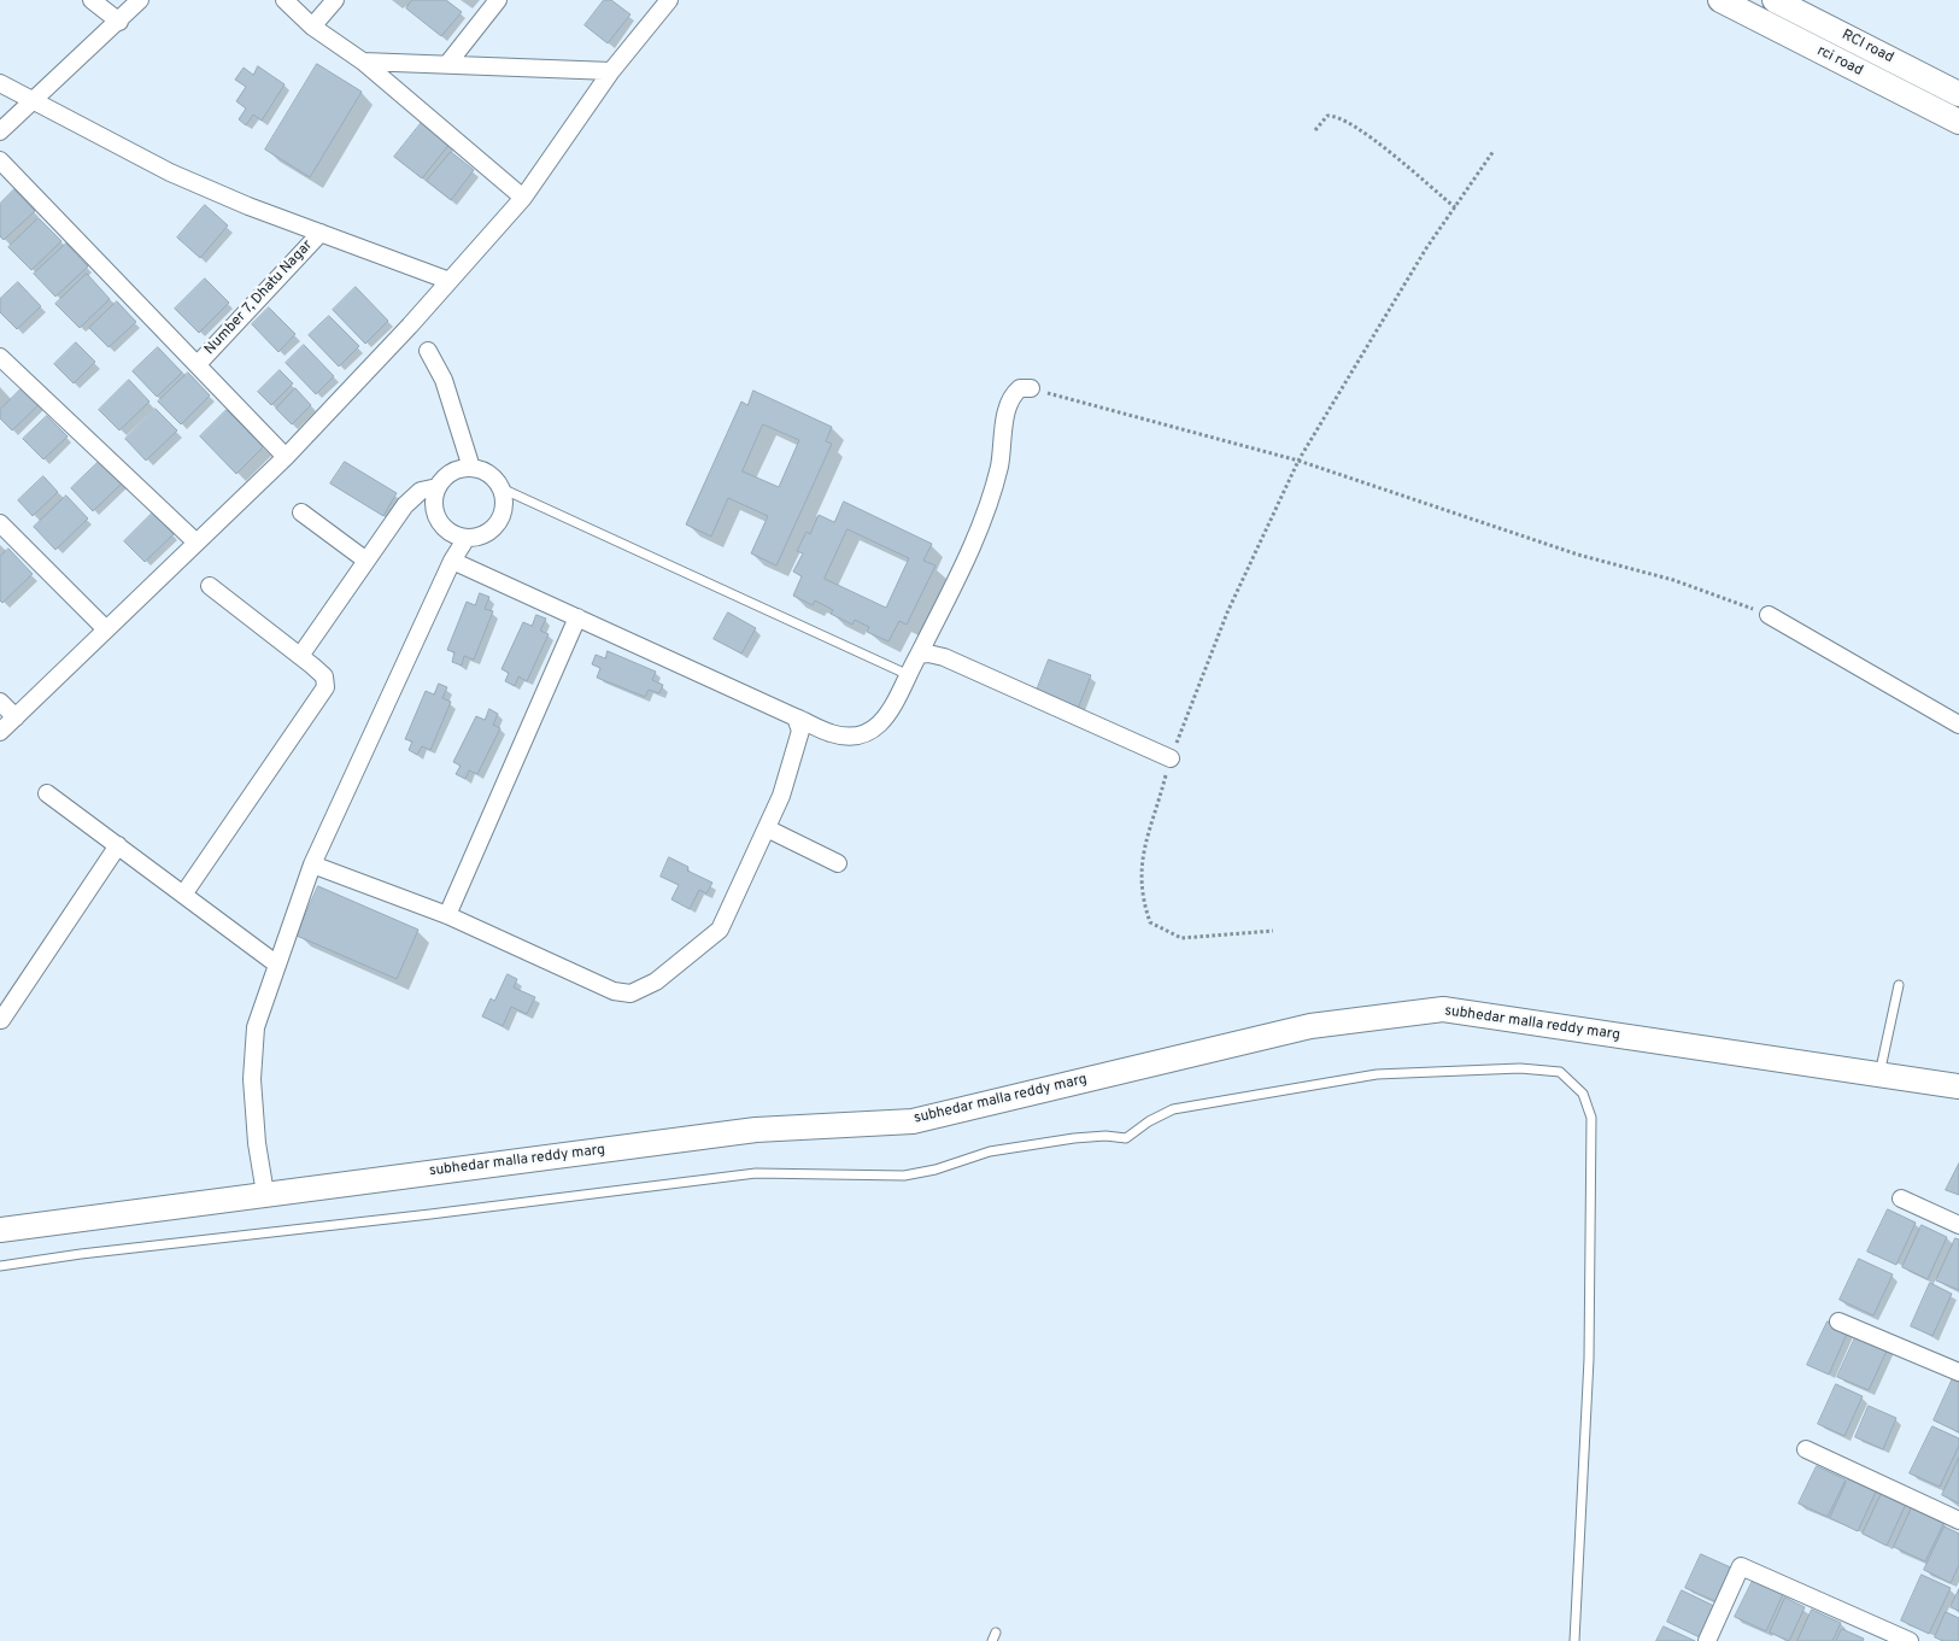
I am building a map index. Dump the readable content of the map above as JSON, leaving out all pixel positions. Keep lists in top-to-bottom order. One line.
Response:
{"streets":{"main road":["RCI road","rci road","subhedar malla reddy marg"],"street":["Number 7, Dhatu Nagar"]}}
